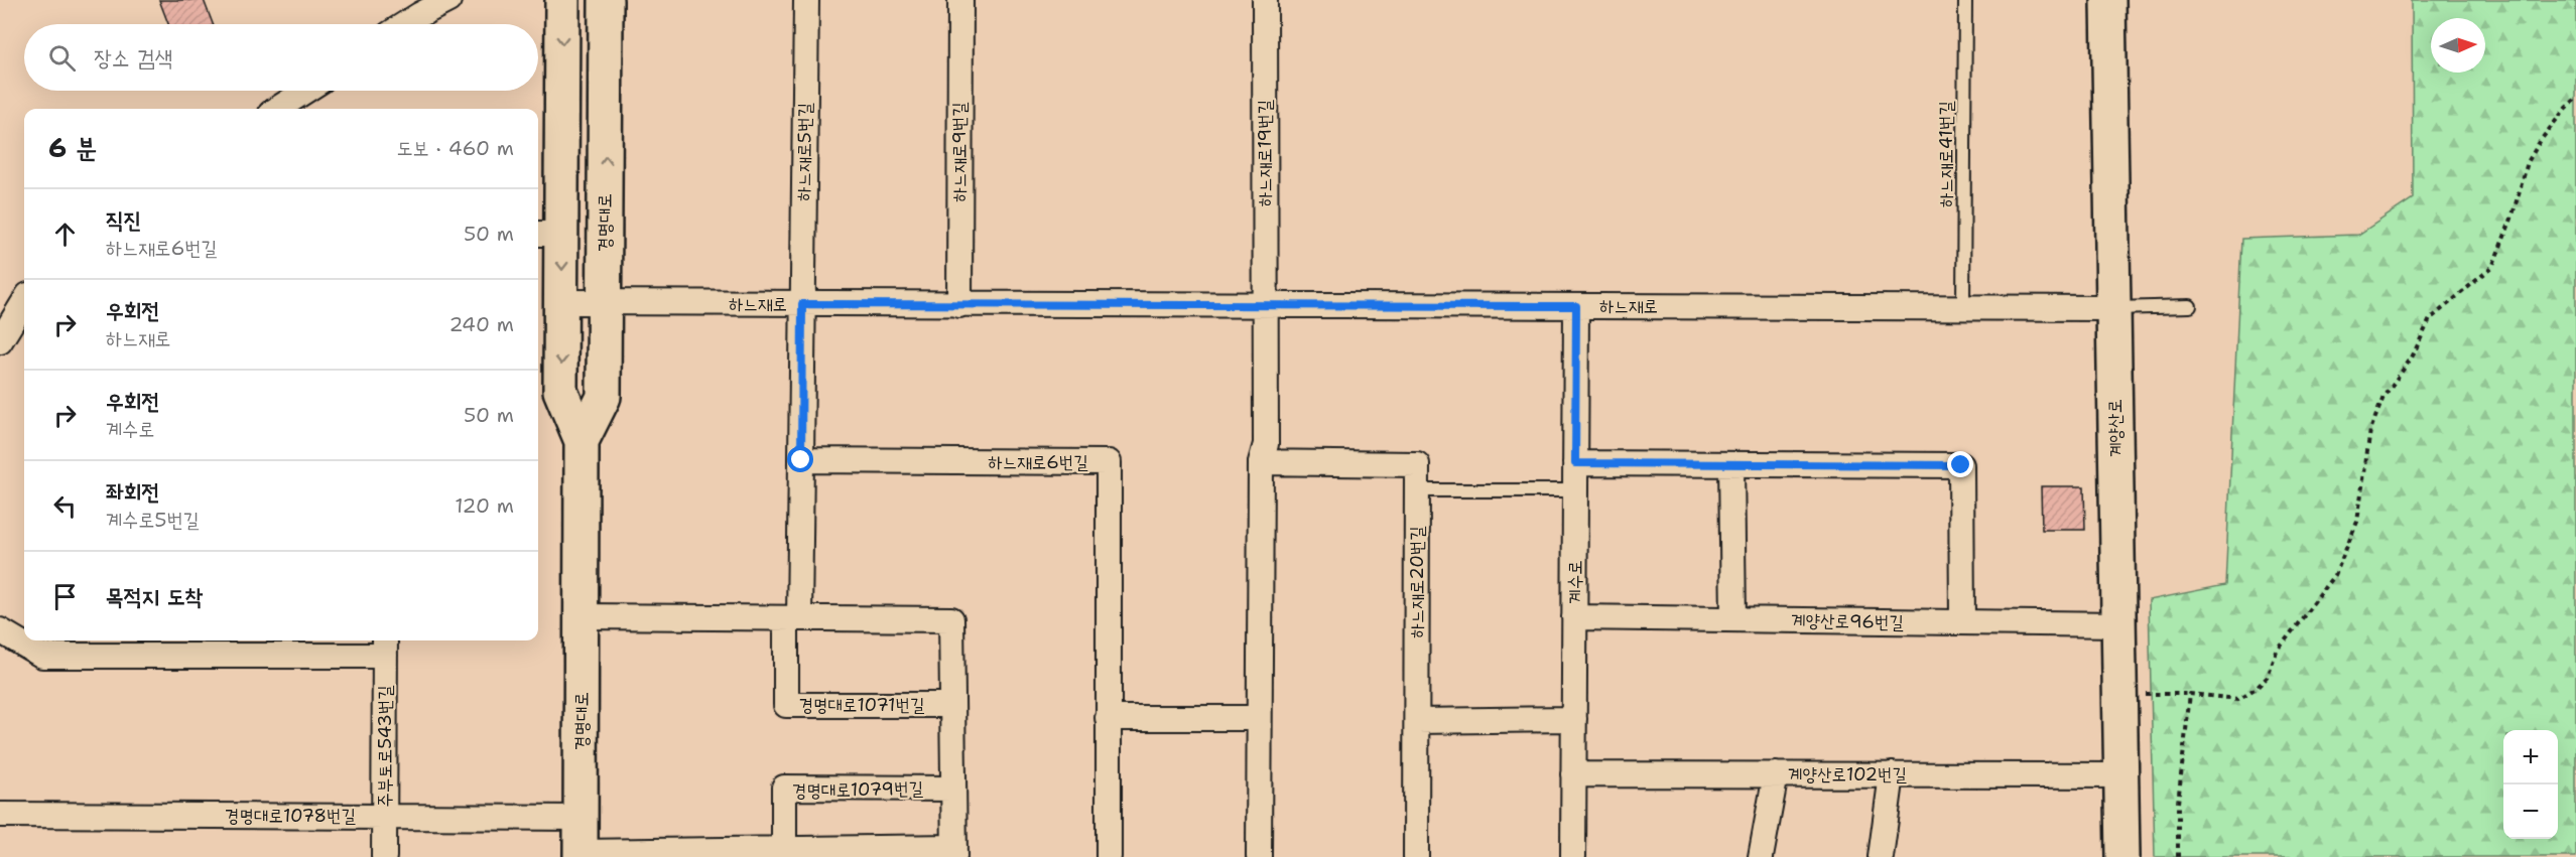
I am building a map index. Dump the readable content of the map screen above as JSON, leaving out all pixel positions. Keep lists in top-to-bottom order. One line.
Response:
{"streets":{"street":["하느재로5번길","하느재로9번길","하느재로19번길","경명대로","하느재로","계양산로","하느재로6번길","하느재로20번길","계수로","계양산로96번길","경명대로1071번길","주부토로543번길","계양산로102번길","경명대로1079번길","경명대로1078번길"],"lane":["하느재로41번길"]},"crossings":[["하느재로5번길","하느재로"],["하느재로9번길","하느재로"],["하느재로19번길","하느재로"],["하느재로41번길","하느재로"],["경명대로","하느재로"],["경명대로","경명대로1078번길"],["하느재로","계양산로"],["하느재로","계수로"],["계양산로","계양산로96번길"],["계양산로","계양산로102번길"],["계수로","계양산로96번길"],["계수로","계양산로102번길"],["주부토로543번길","경명대로1078번길"]],"north":"right","page":{"search":"장소 검색","heading":["6 분","도보 · 460 m"],"list":[["직진","하느재로6번길","50 m"],["우회전","하느재로","240 m"],["우회전","계수로","50 m"],["좌회전","계수로5번길","120 m"],"목적지 도착"],"map_buttons":["+","−"]}}
